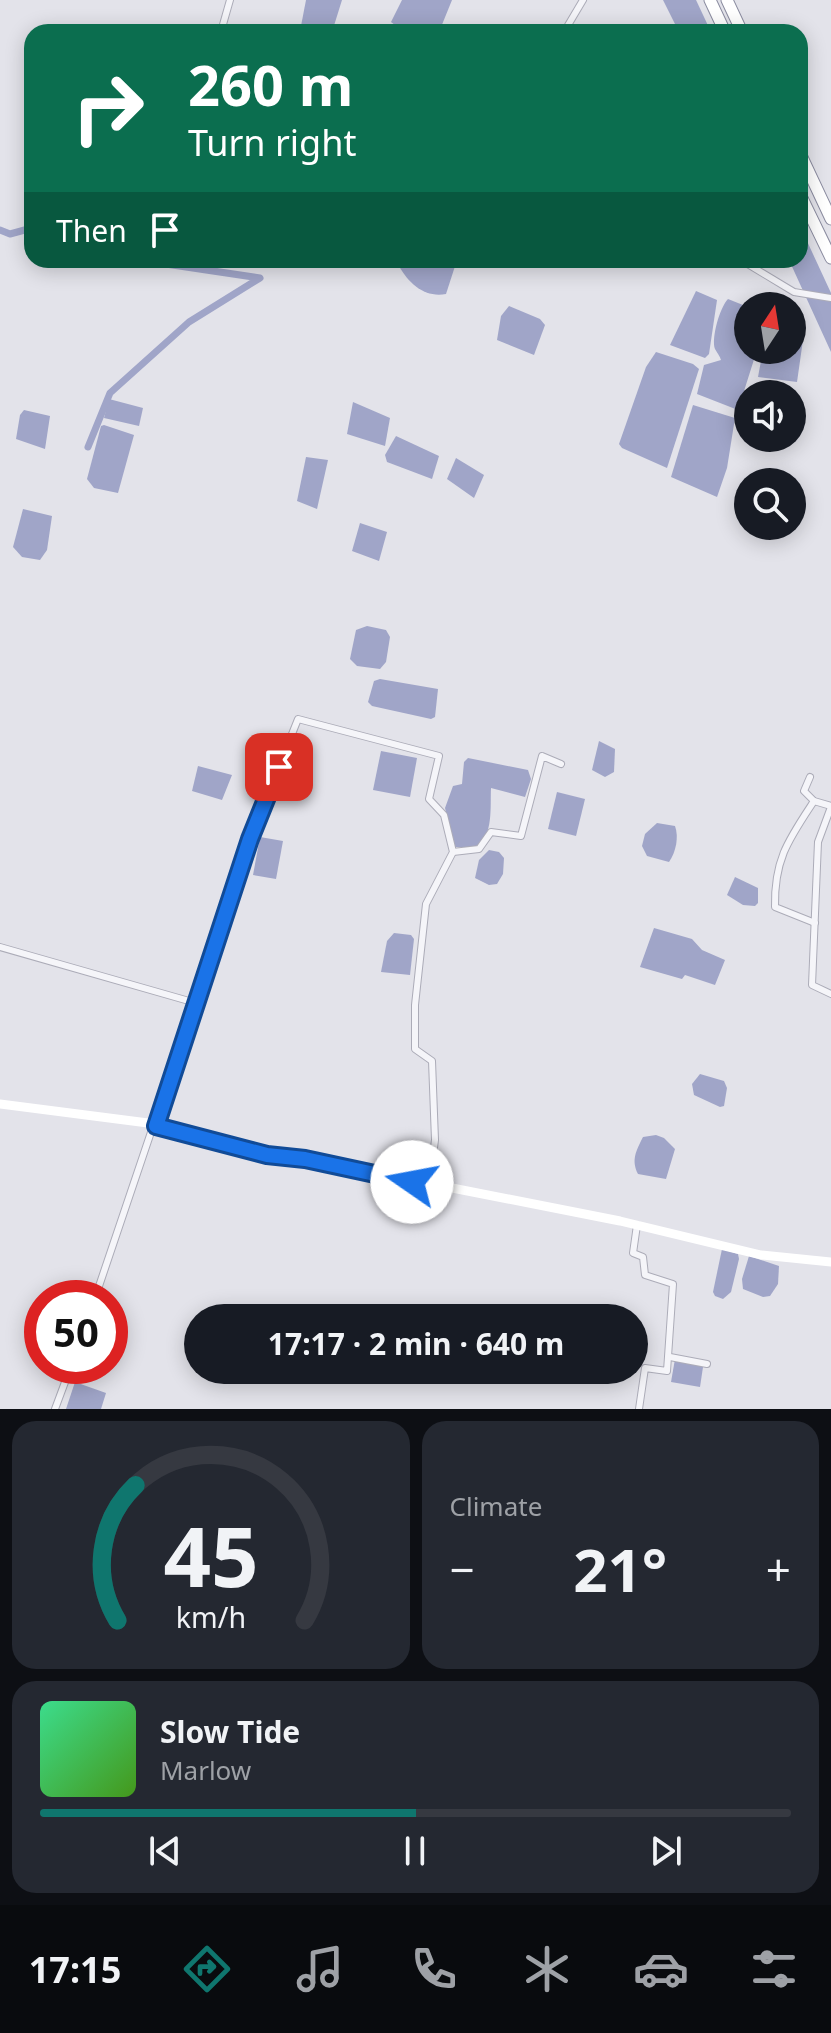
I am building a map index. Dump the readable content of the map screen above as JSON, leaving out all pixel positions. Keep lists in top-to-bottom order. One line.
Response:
{"north":"top","page":{"turn":["260 m","Turn right"],"then":"Then","limit":"50","trip":"17:17 · 2 min · 640 m","tile":"Climate","heat":["−","21°","+"],"song":["Slow Tide","Marlow"],"tabs":"17:15","gauge":["45","km/h"]}}
